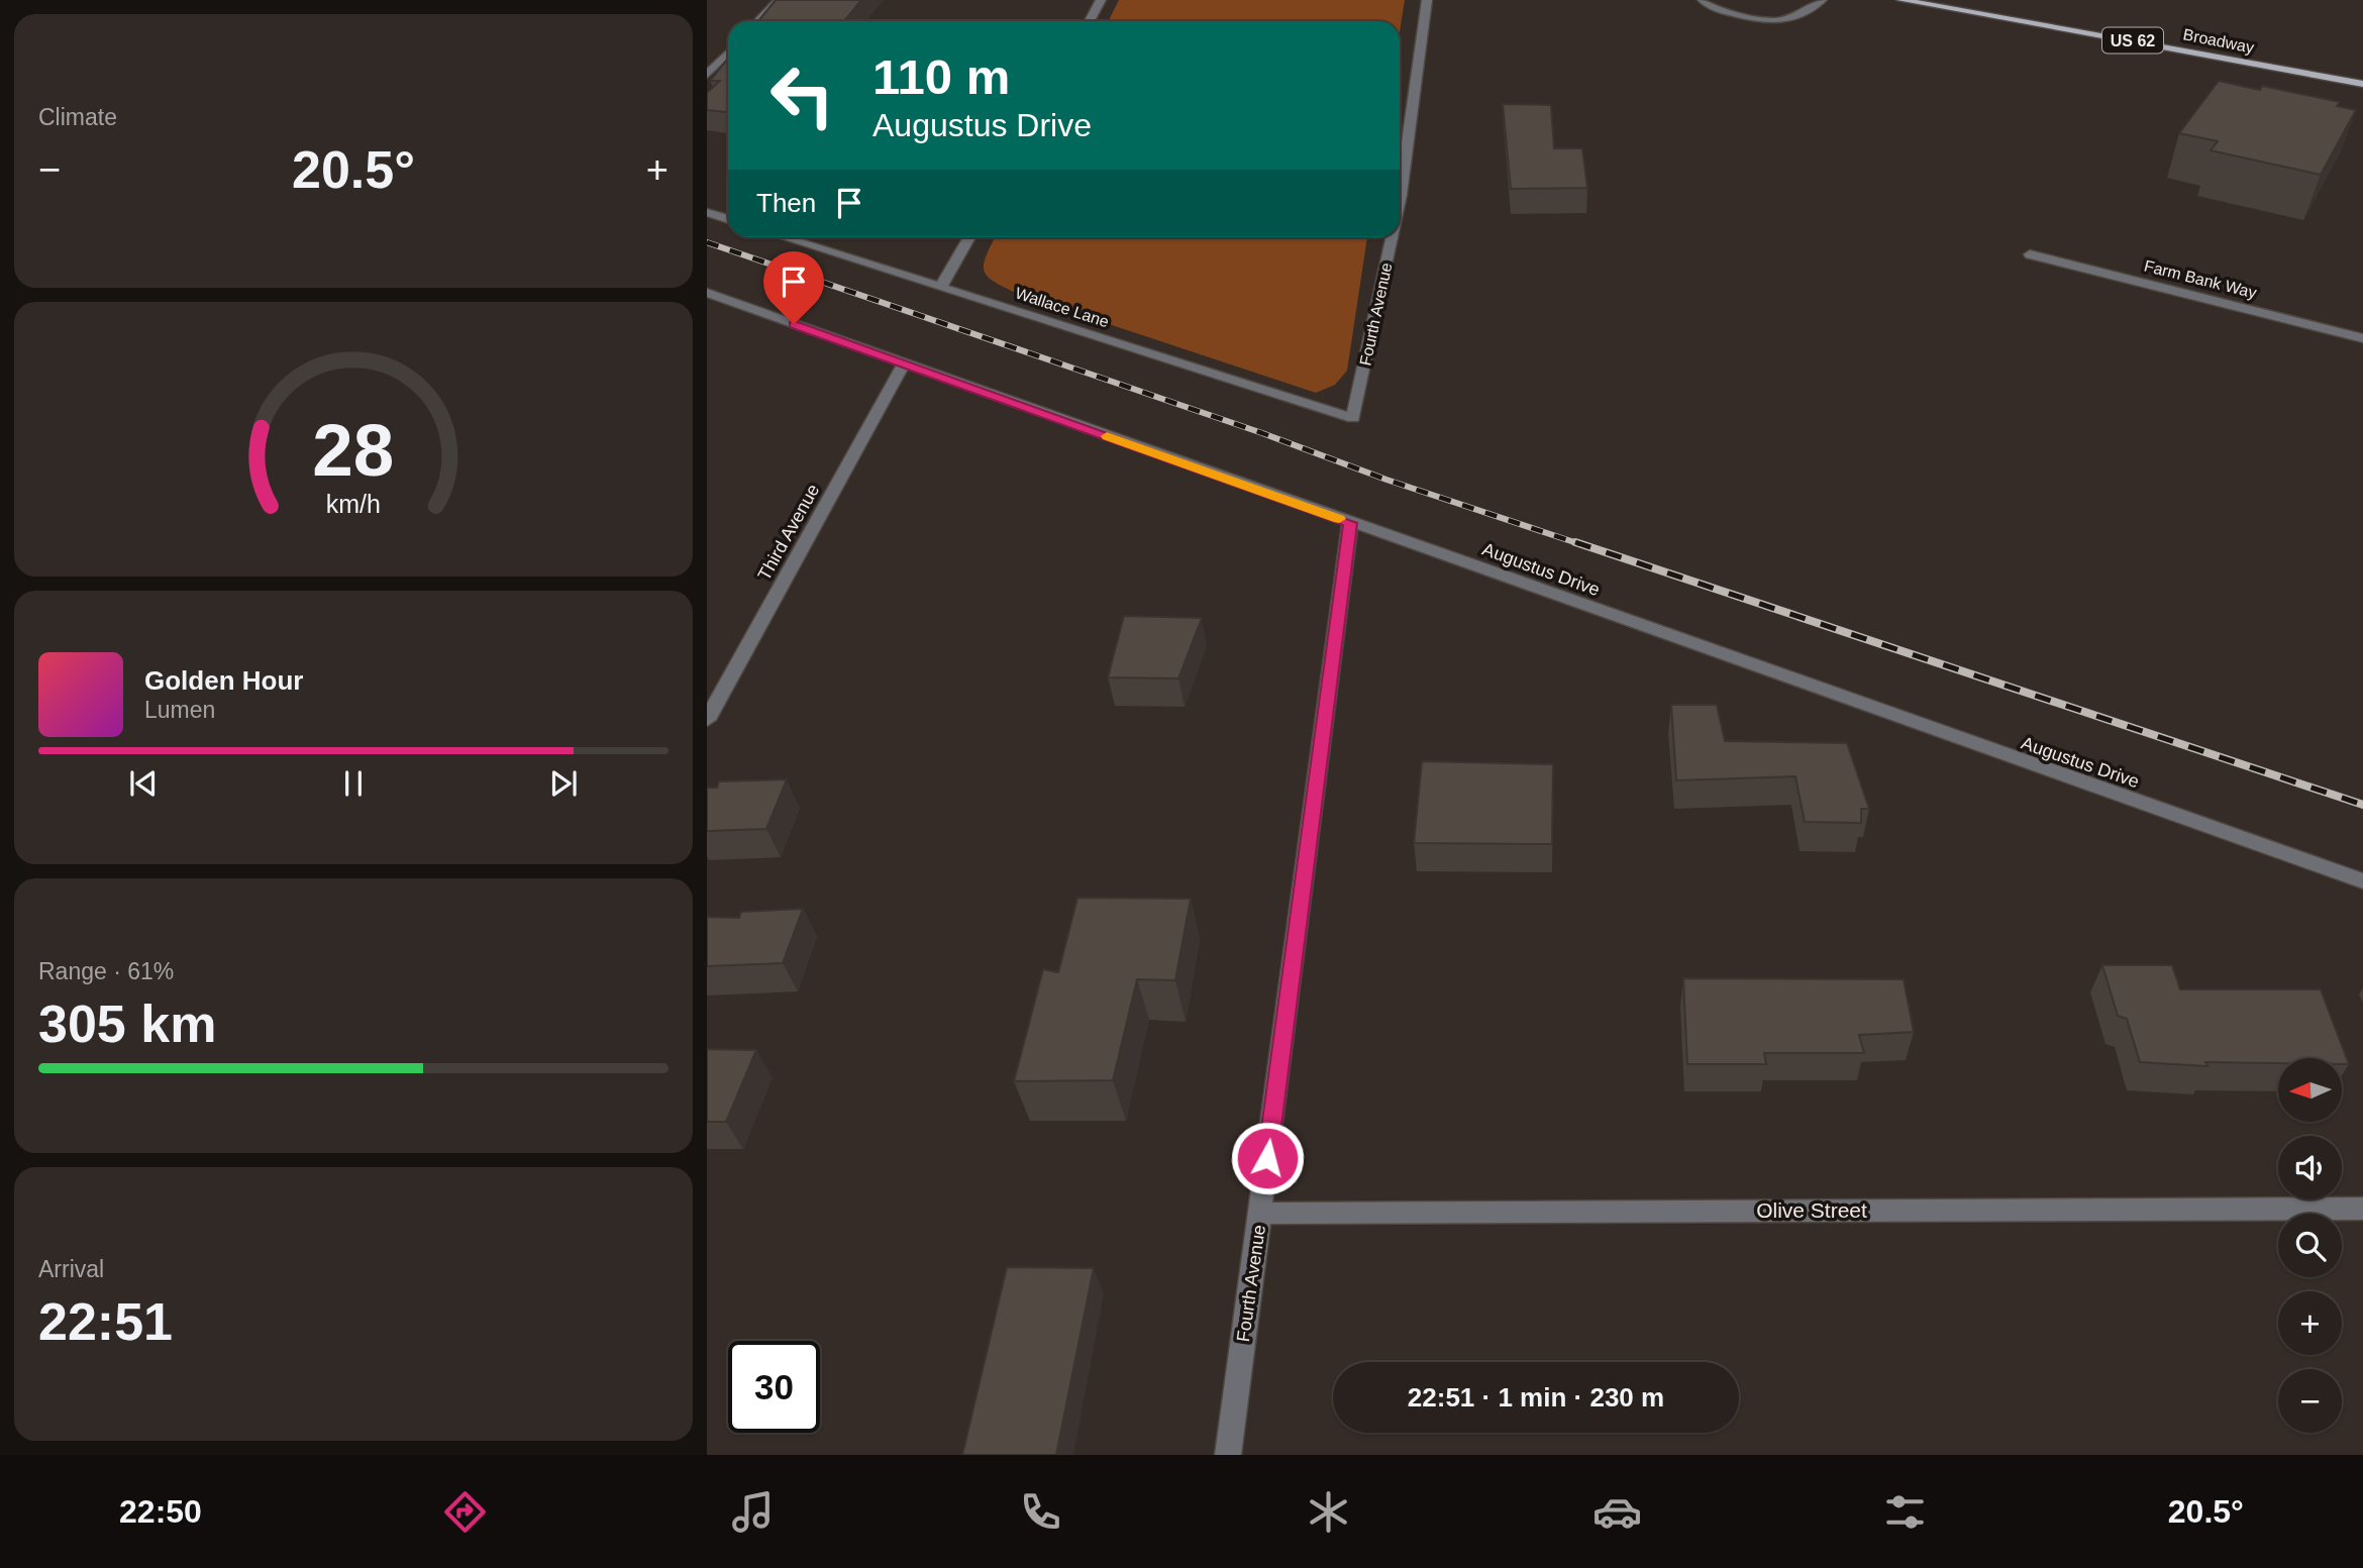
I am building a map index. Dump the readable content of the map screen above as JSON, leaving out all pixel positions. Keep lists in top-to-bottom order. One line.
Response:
{"streets":{"main road":["US 62","Broadway"],"street":["Farm Bank Way","Wallace Lane","Fourth Avenue","Third Avenue","Augustus Drive","Olive Street"]},"crossings":[["Wallace Lane","Fourth Avenue"],["Fourth Avenue","Augustus Drive"],["Fourth Avenue","Olive Street"],["Third Avenue","Augustus Drive"]],"north":"left","page":{"tile":["Climate",["Range · 61%","305 km"],["Arrival","22:51"]],"turn":["110 m","Augustus Drive"],"heat":["−","20.5°","+"],"then":"Then","song":["Golden Hour","Lumen"],"map_buttons":["+","−"],"limit":"30","trip":"22:51 · 1 min · 230 m","tabs":["22:50","20.5°"],"gauge":["28","km/h"]}}
